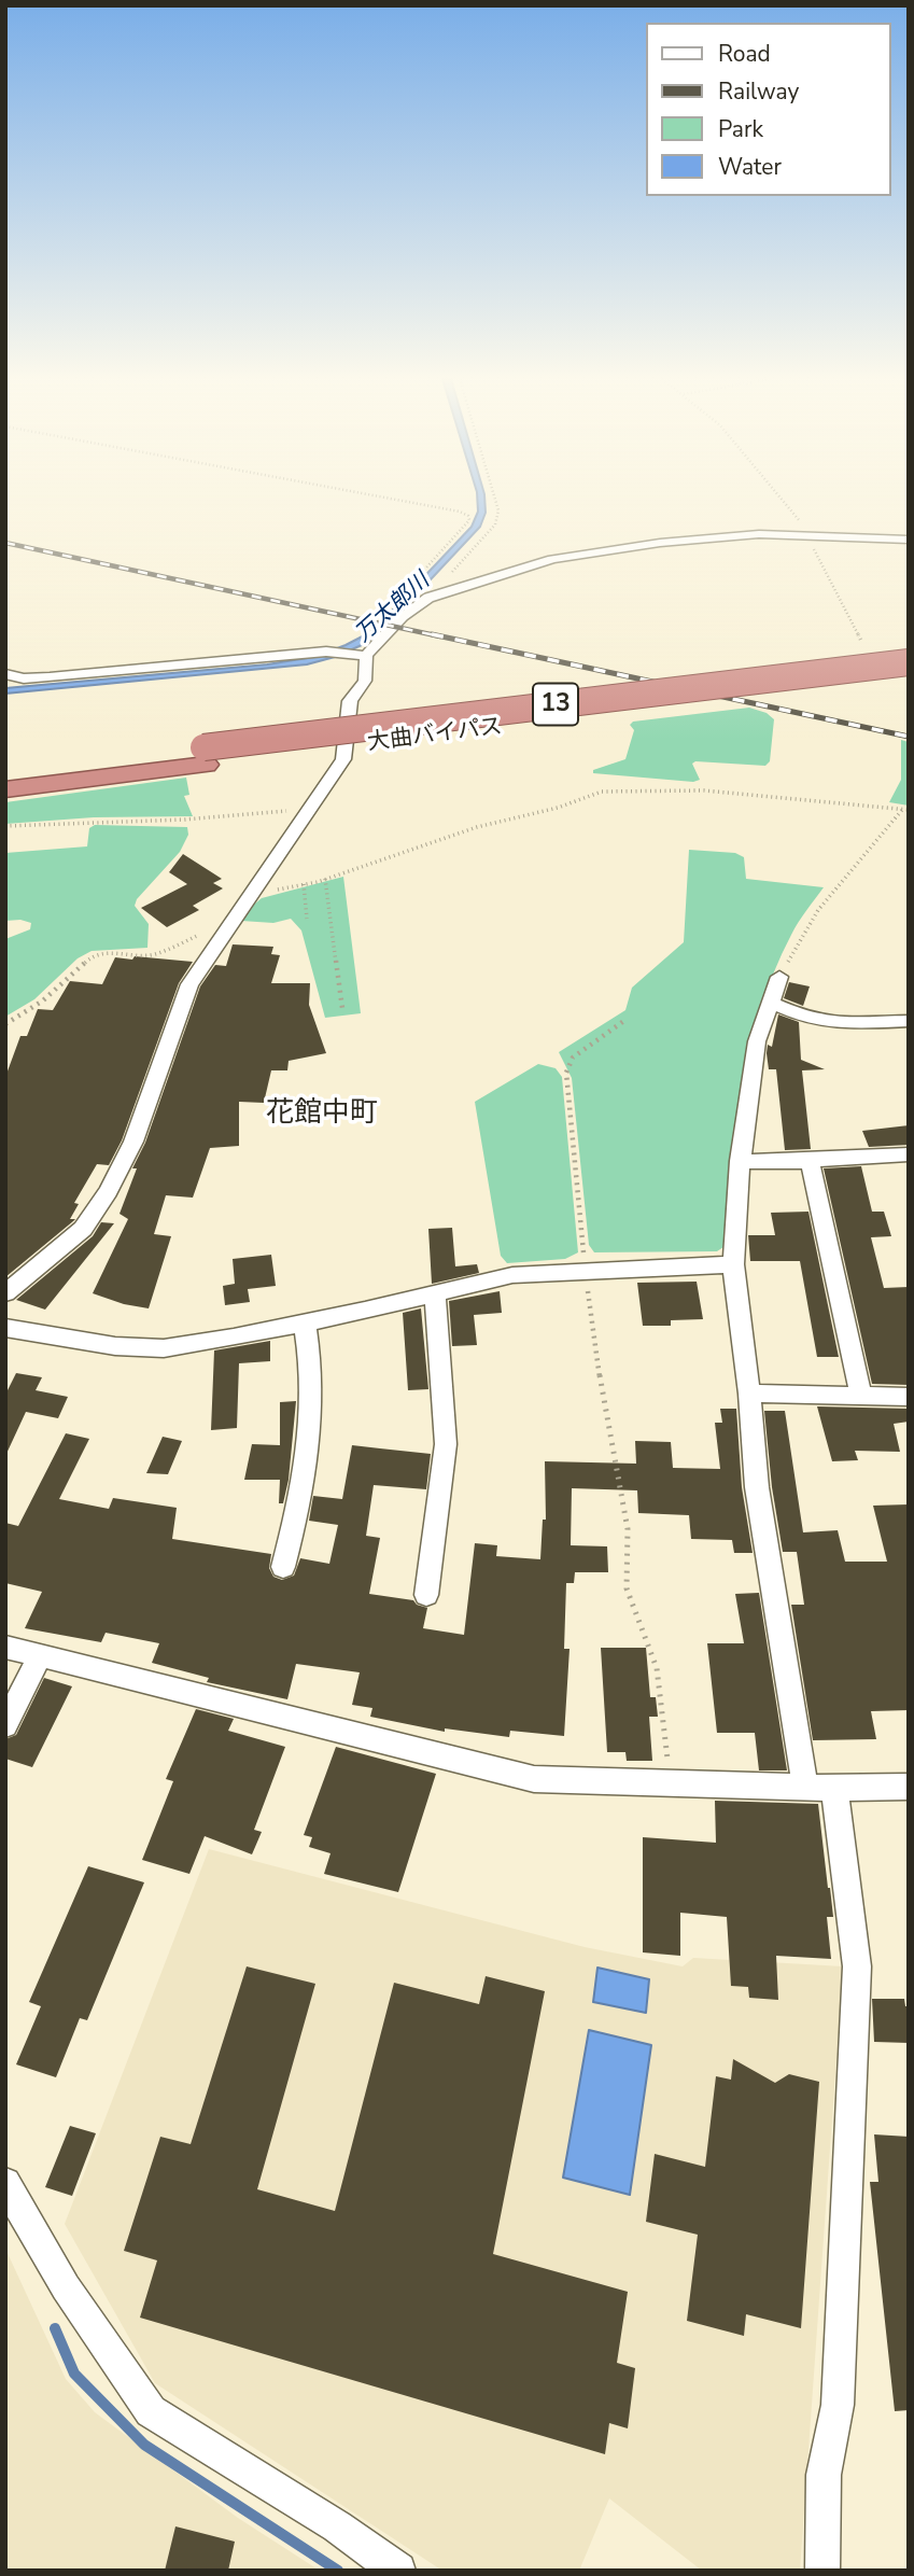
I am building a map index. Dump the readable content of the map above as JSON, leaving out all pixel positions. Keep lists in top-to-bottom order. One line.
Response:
{"streets":{"highway":["13","大曲バイパス"]},"districts":["花館中町"],"water":["万太郎川"],"legend":["Road","Railway","Park","Water"]}
